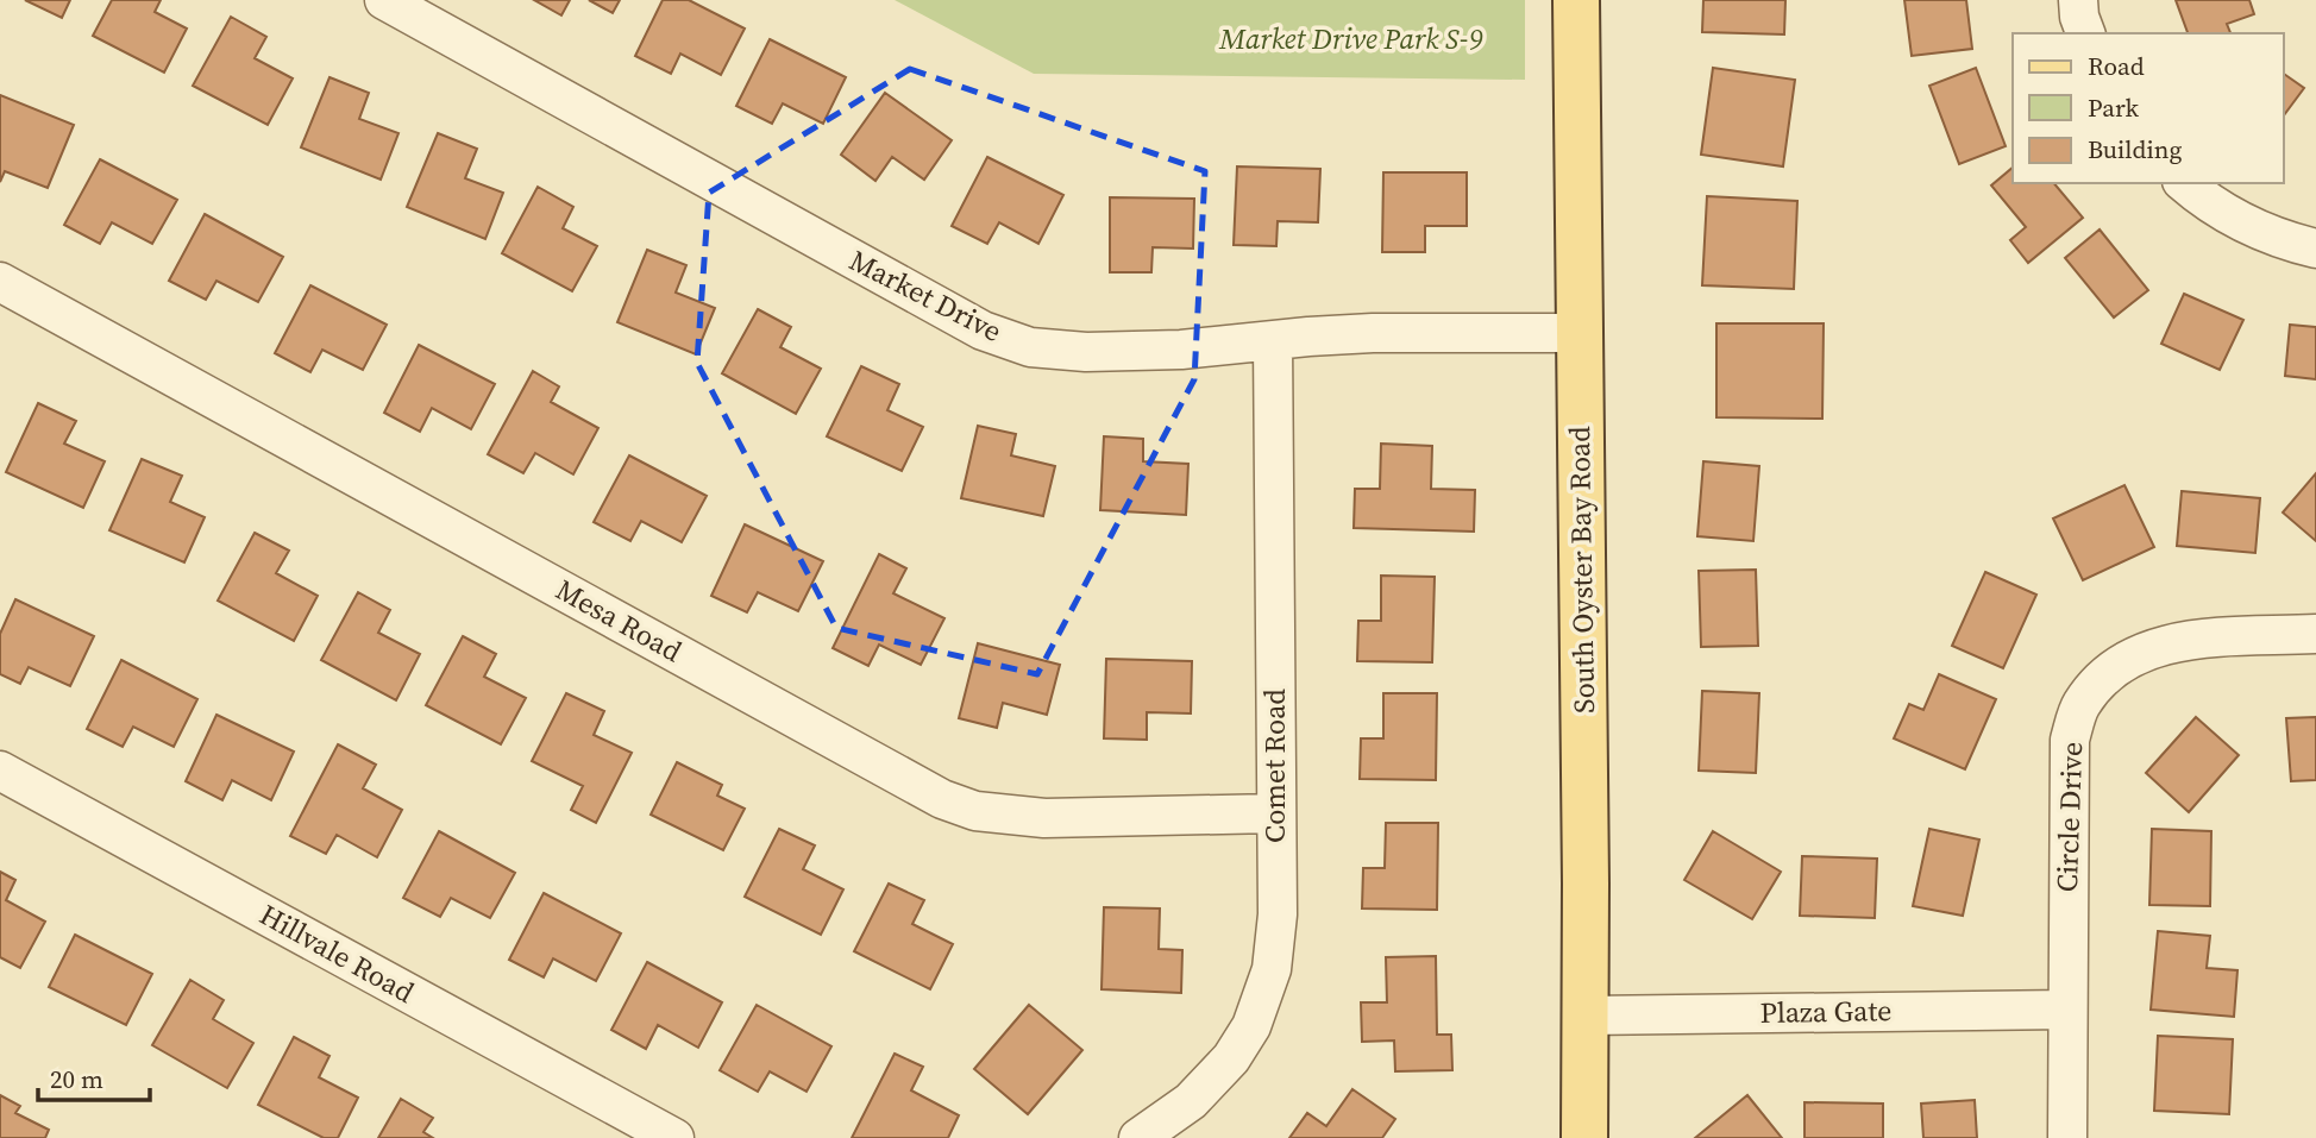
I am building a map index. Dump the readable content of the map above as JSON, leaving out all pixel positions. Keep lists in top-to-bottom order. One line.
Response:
{"streets":{"main road":["South Oyster Bay Road"],"street":["Market Drive","Mesa Road","Comet Road","Circle Drive","Hillvale Road","Plaza Gate"]},"crossings":[["Market Drive","South Oyster Bay Road"],["Market Drive","Comet Road"],["South Oyster Bay Road","Plaza Gate"],["Mesa Road","Comet Road"],["Circle Drive","Plaza Gate"]],"parks":["Market Drive Park S-9"],"legend":["Road","Park","Building"],"scale_bar":"20 m"}
